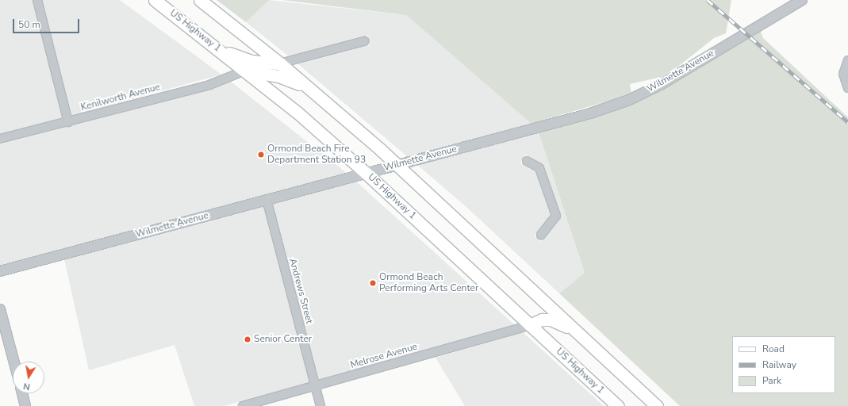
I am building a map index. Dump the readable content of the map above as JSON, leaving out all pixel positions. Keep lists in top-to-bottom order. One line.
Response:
{"streets":{"main road":["US Highway 1"],"street":["Wilmette Avenue","Kenilworth Avenue","Andrews Street","Melrose Avenue"]},"crossings":[["US Highway 1","Wilmette Avenue"],["US Highway 1","Kenilworth Avenue"],["US Highway 1","Melrose Avenue"],["Wilmette Avenue","Andrews Street"],["Andrews Street","Melrose Avenue"]],"places":["Ormond Beach Fire Department Station 93","Ormond Beach Performing Arts Center","Senior Center"],"legend":["Road","Railway","Park"],"scale_bar":"50 m","north":"bottom"}
